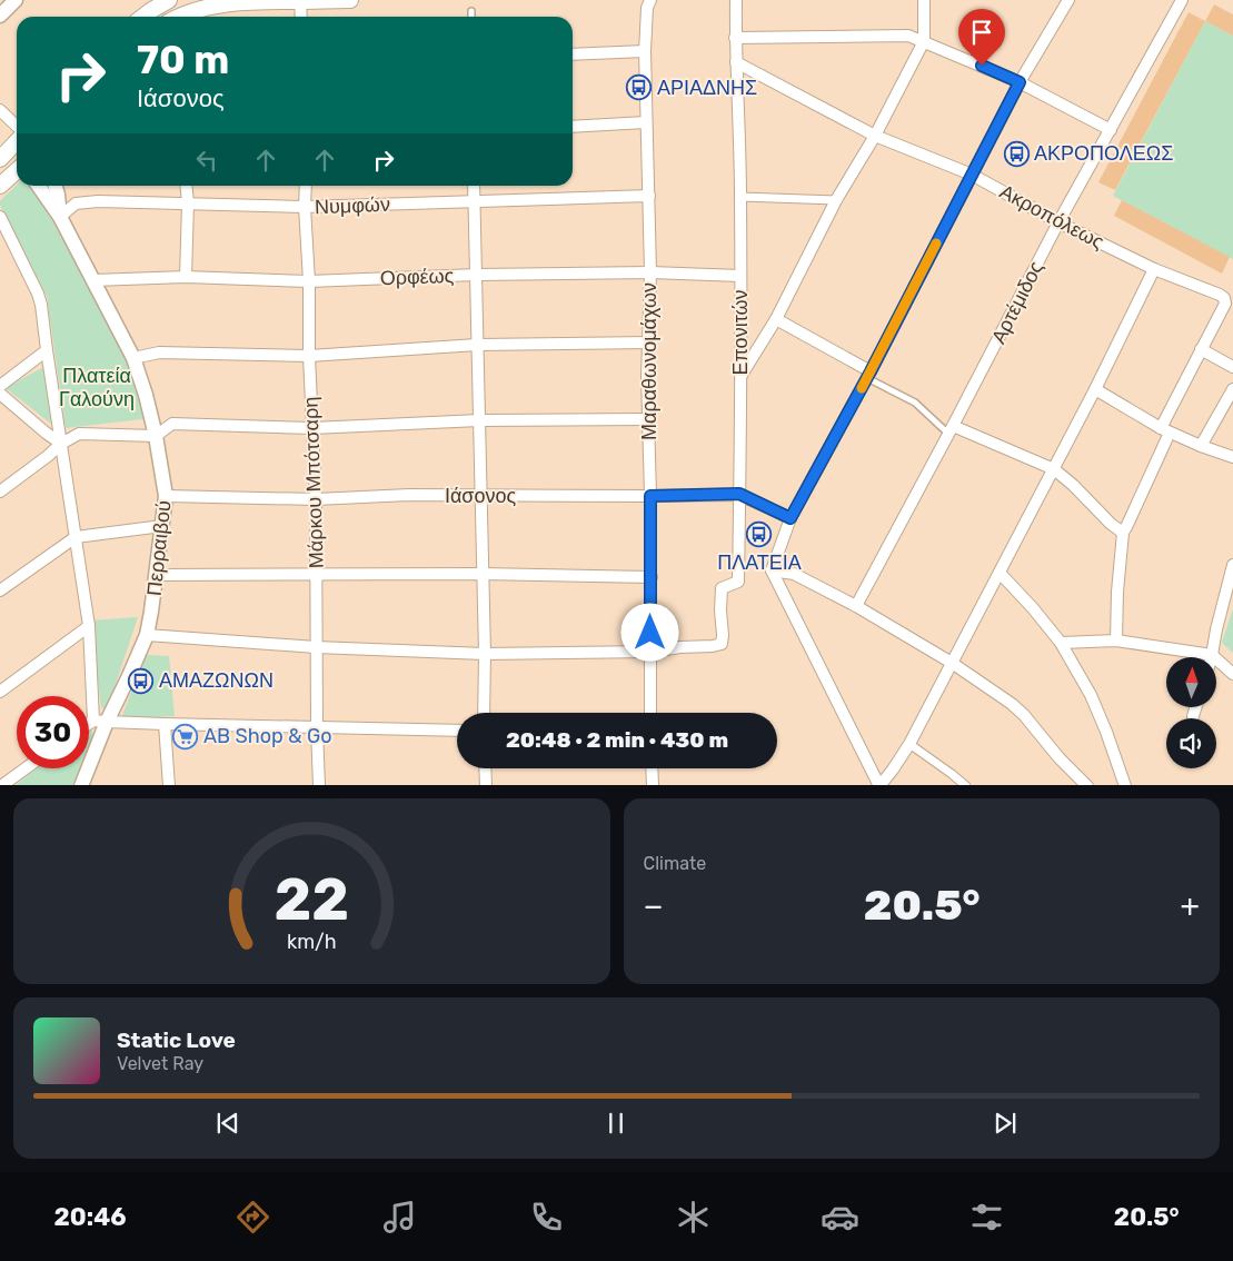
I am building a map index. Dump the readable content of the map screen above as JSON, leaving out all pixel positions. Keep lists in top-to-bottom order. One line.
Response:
{"streets":{"street":["Νυμφών","Ακροπόλεως","Ορφέως","Αρτέμιδος","Επονιτών","Μαραθωνομάχων","Μάρκου Μπότσαρη","Ιάσονος","Περραιβού"]},"crossings":[["Νυμφών","Μαραθωνομάχων"],["Νυμφών","Μάρκου Μπότσαρη"],["Νυμφών","Περραιβού"],["Ακροπόλεως","Αρτέμιδος"],["Ακροπόλεως","Επονιτών"],["Ορφέως","Επονιτών"],["Ορφέως","Μαραθωνομάχων"],["Ορφέως","Μάρκου Μπότσαρη"],["Ορφέως","Περραιβού"],["Επονιτών","Μαραθωνομάχων"],["Επονιτών","Ιάσονος"],["Μαραθωνομάχων","Ιάσονος"],["Μάρκου Μπότσαρη","Ιάσονος"],["Ιάσονος","Περραιβού"]],"parks":["Πλατεία Γαλούνη"],"places":{"bus stop":["ΑΡΙΑΔΝΗΣ","ΑΚΡΟΠΟΛΕΩΣ","ΠΛΑΤΕΙΑ","ΑΜΑΖΩΝΩΝ"],"supermarket":["AB Shop & Go"]},"north":"top","page":{"turn":["70 m","Ιάσονος"],"limit":"30","trip":"20:48 · 2 min · 430 m","tile":"Climate","heat":["−","20.5°","+"],"song":["Static Love","Velvet Ray"],"tabs":["20:46","20.5°"],"gauge":["22","km/h"]}}
